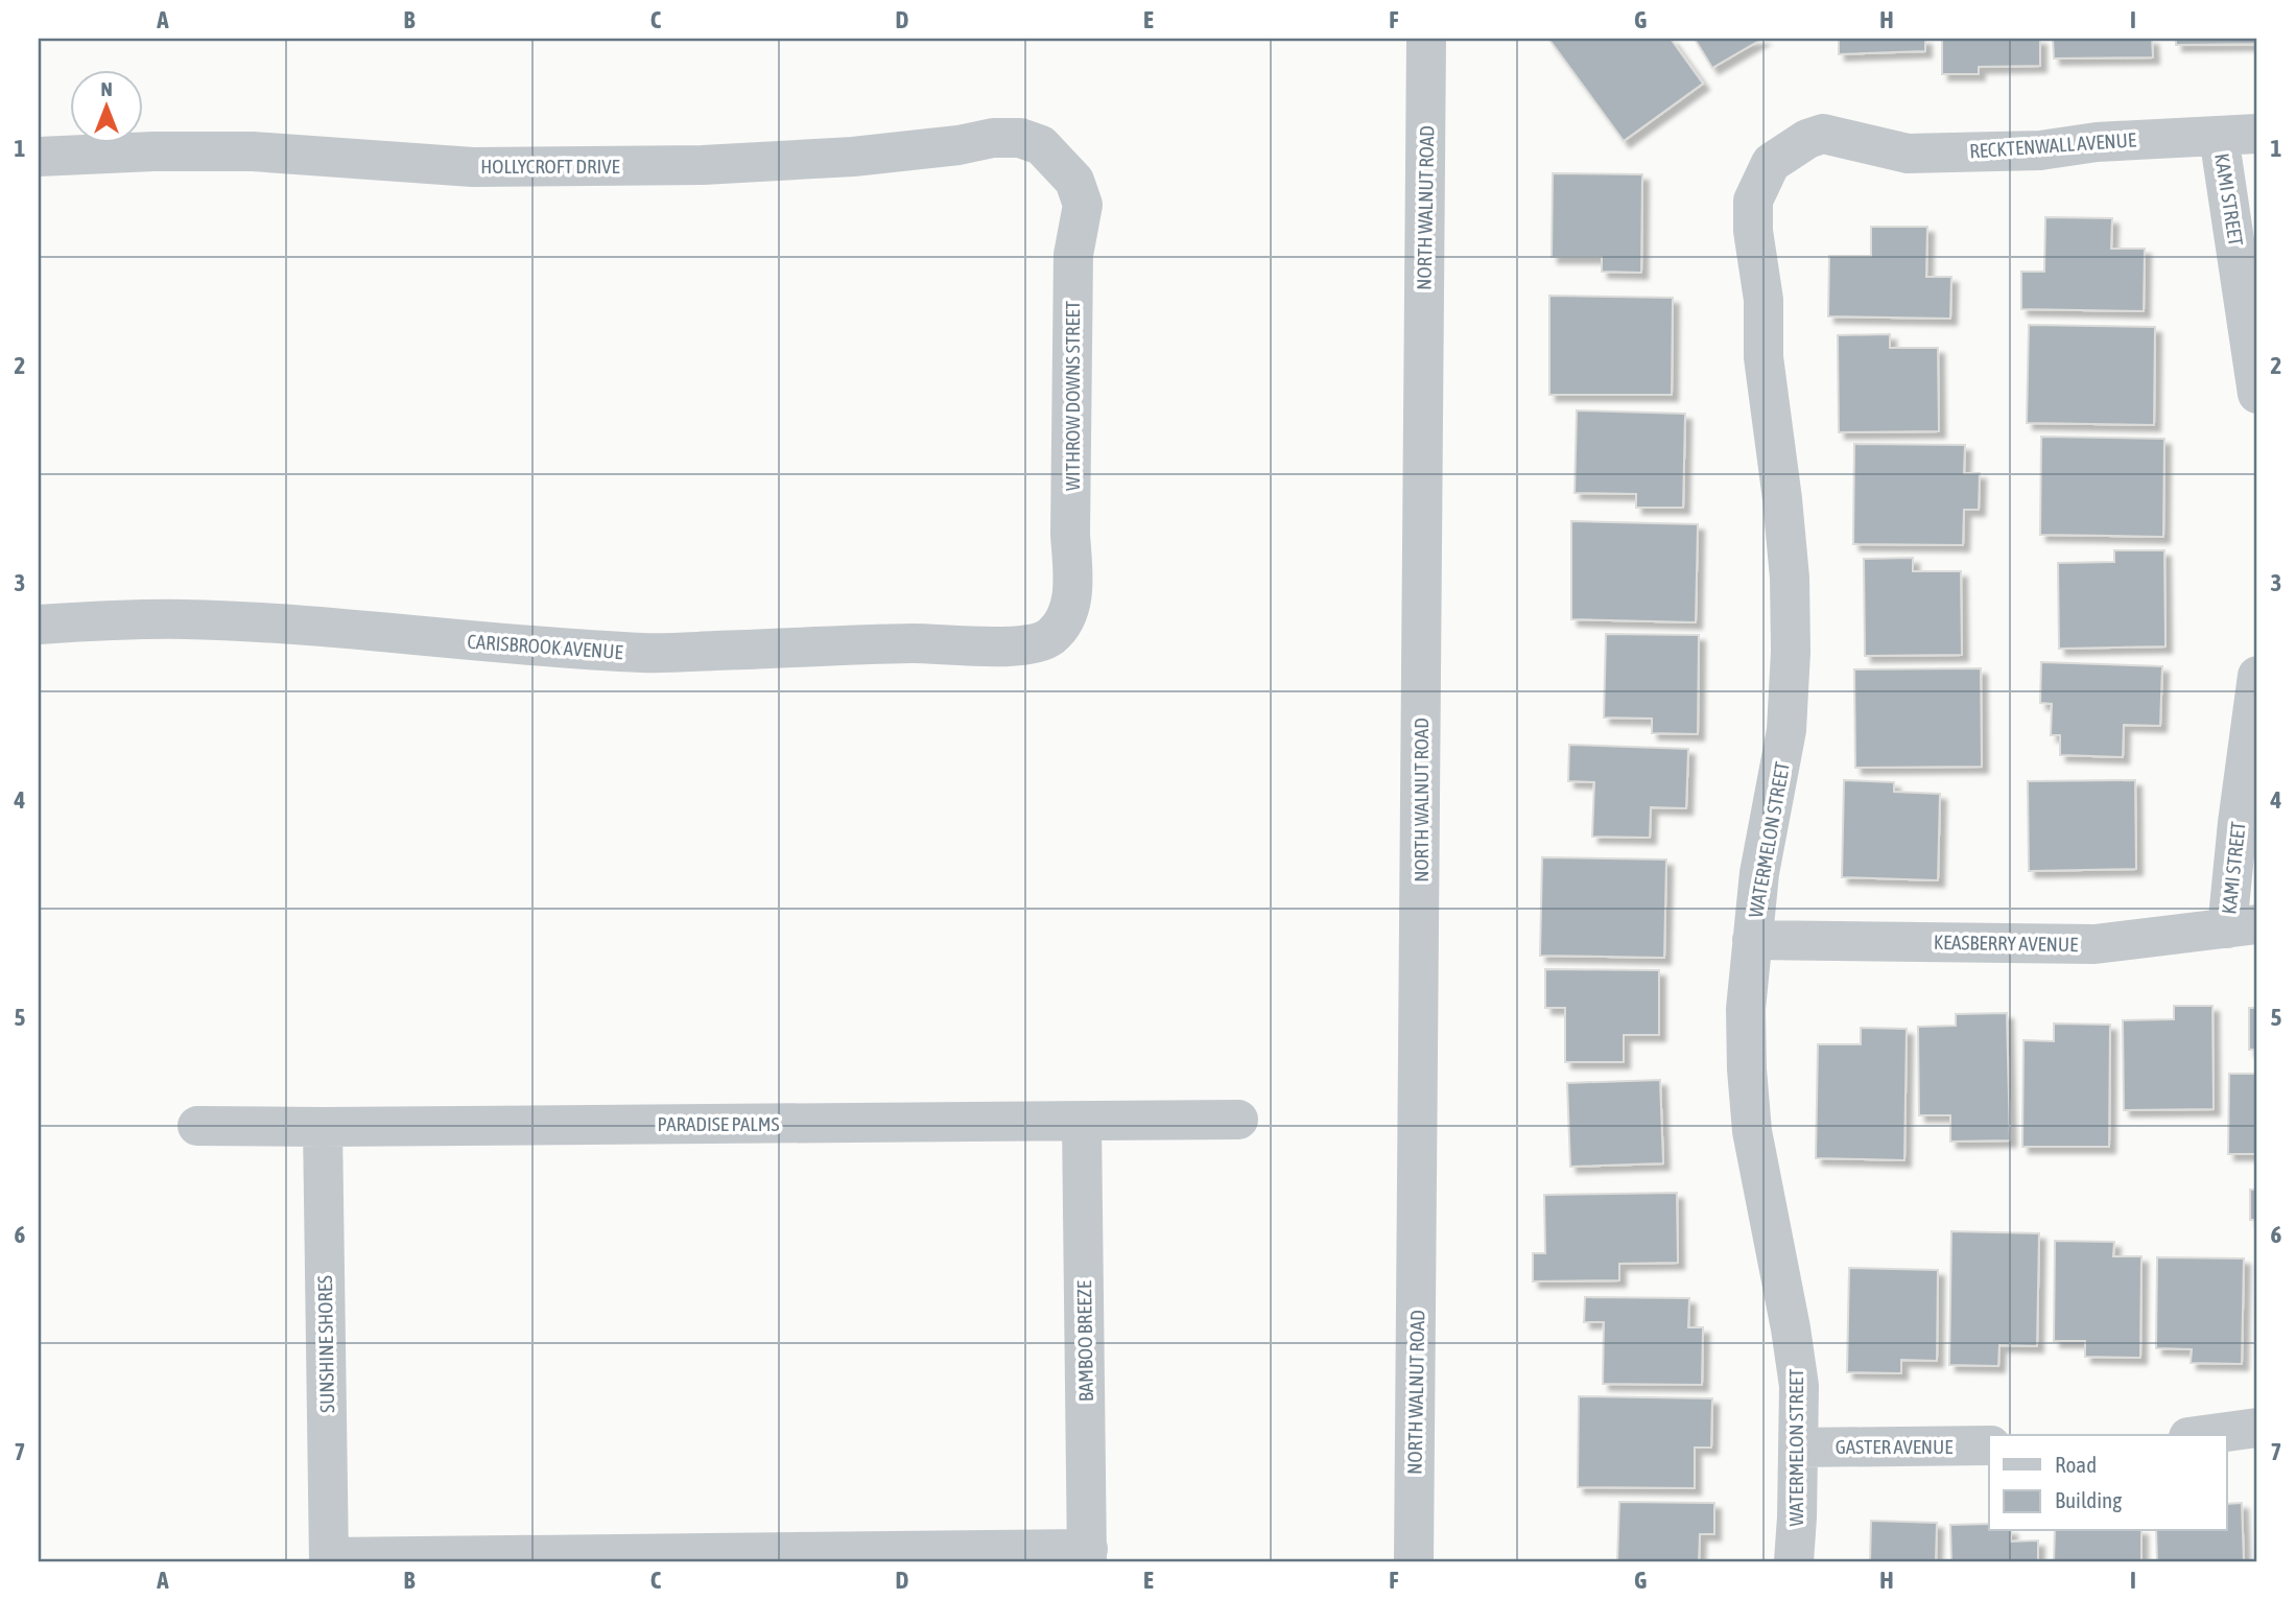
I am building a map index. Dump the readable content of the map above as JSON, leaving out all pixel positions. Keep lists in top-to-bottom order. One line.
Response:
{"streets":{"street":["RECKTENWALL AVENUE","HOLLYCROFT DRIVE","KAMI STREET","NORTH WALNUT ROAD","WITHROW DOWNS STREET","CARISBROOK AVENUE","WATERMELON STREET","KEASBERRY AVENUE","PARADISE PALMS","BAMBOO BREEZE","SUNSHINE SHORES","GASTER AVENUE"]},"crossings":[["RECKTENWALL AVENUE","KAMI STREET"],["RECKTENWALL AVENUE","WATERMELON STREET"],["HOLLYCROFT DRIVE","WITHROW DOWNS STREET"],["KAMI STREET","KEASBERRY AVENUE"],["WITHROW DOWNS STREET","CARISBROOK AVENUE"],["WATERMELON STREET","KEASBERRY AVENUE"],["WATERMELON STREET","GASTER AVENUE"],["PARADISE PALMS","BAMBOO BREEZE"],["PARADISE PALMS","SUNSHINE SHORES"]],"legend":["Road","Building"],"north":"top","grid":{"columns":["A","B","C","D","E","F","G","H","I"],"rows":["1","2","3","4","5","6","7"]}}
